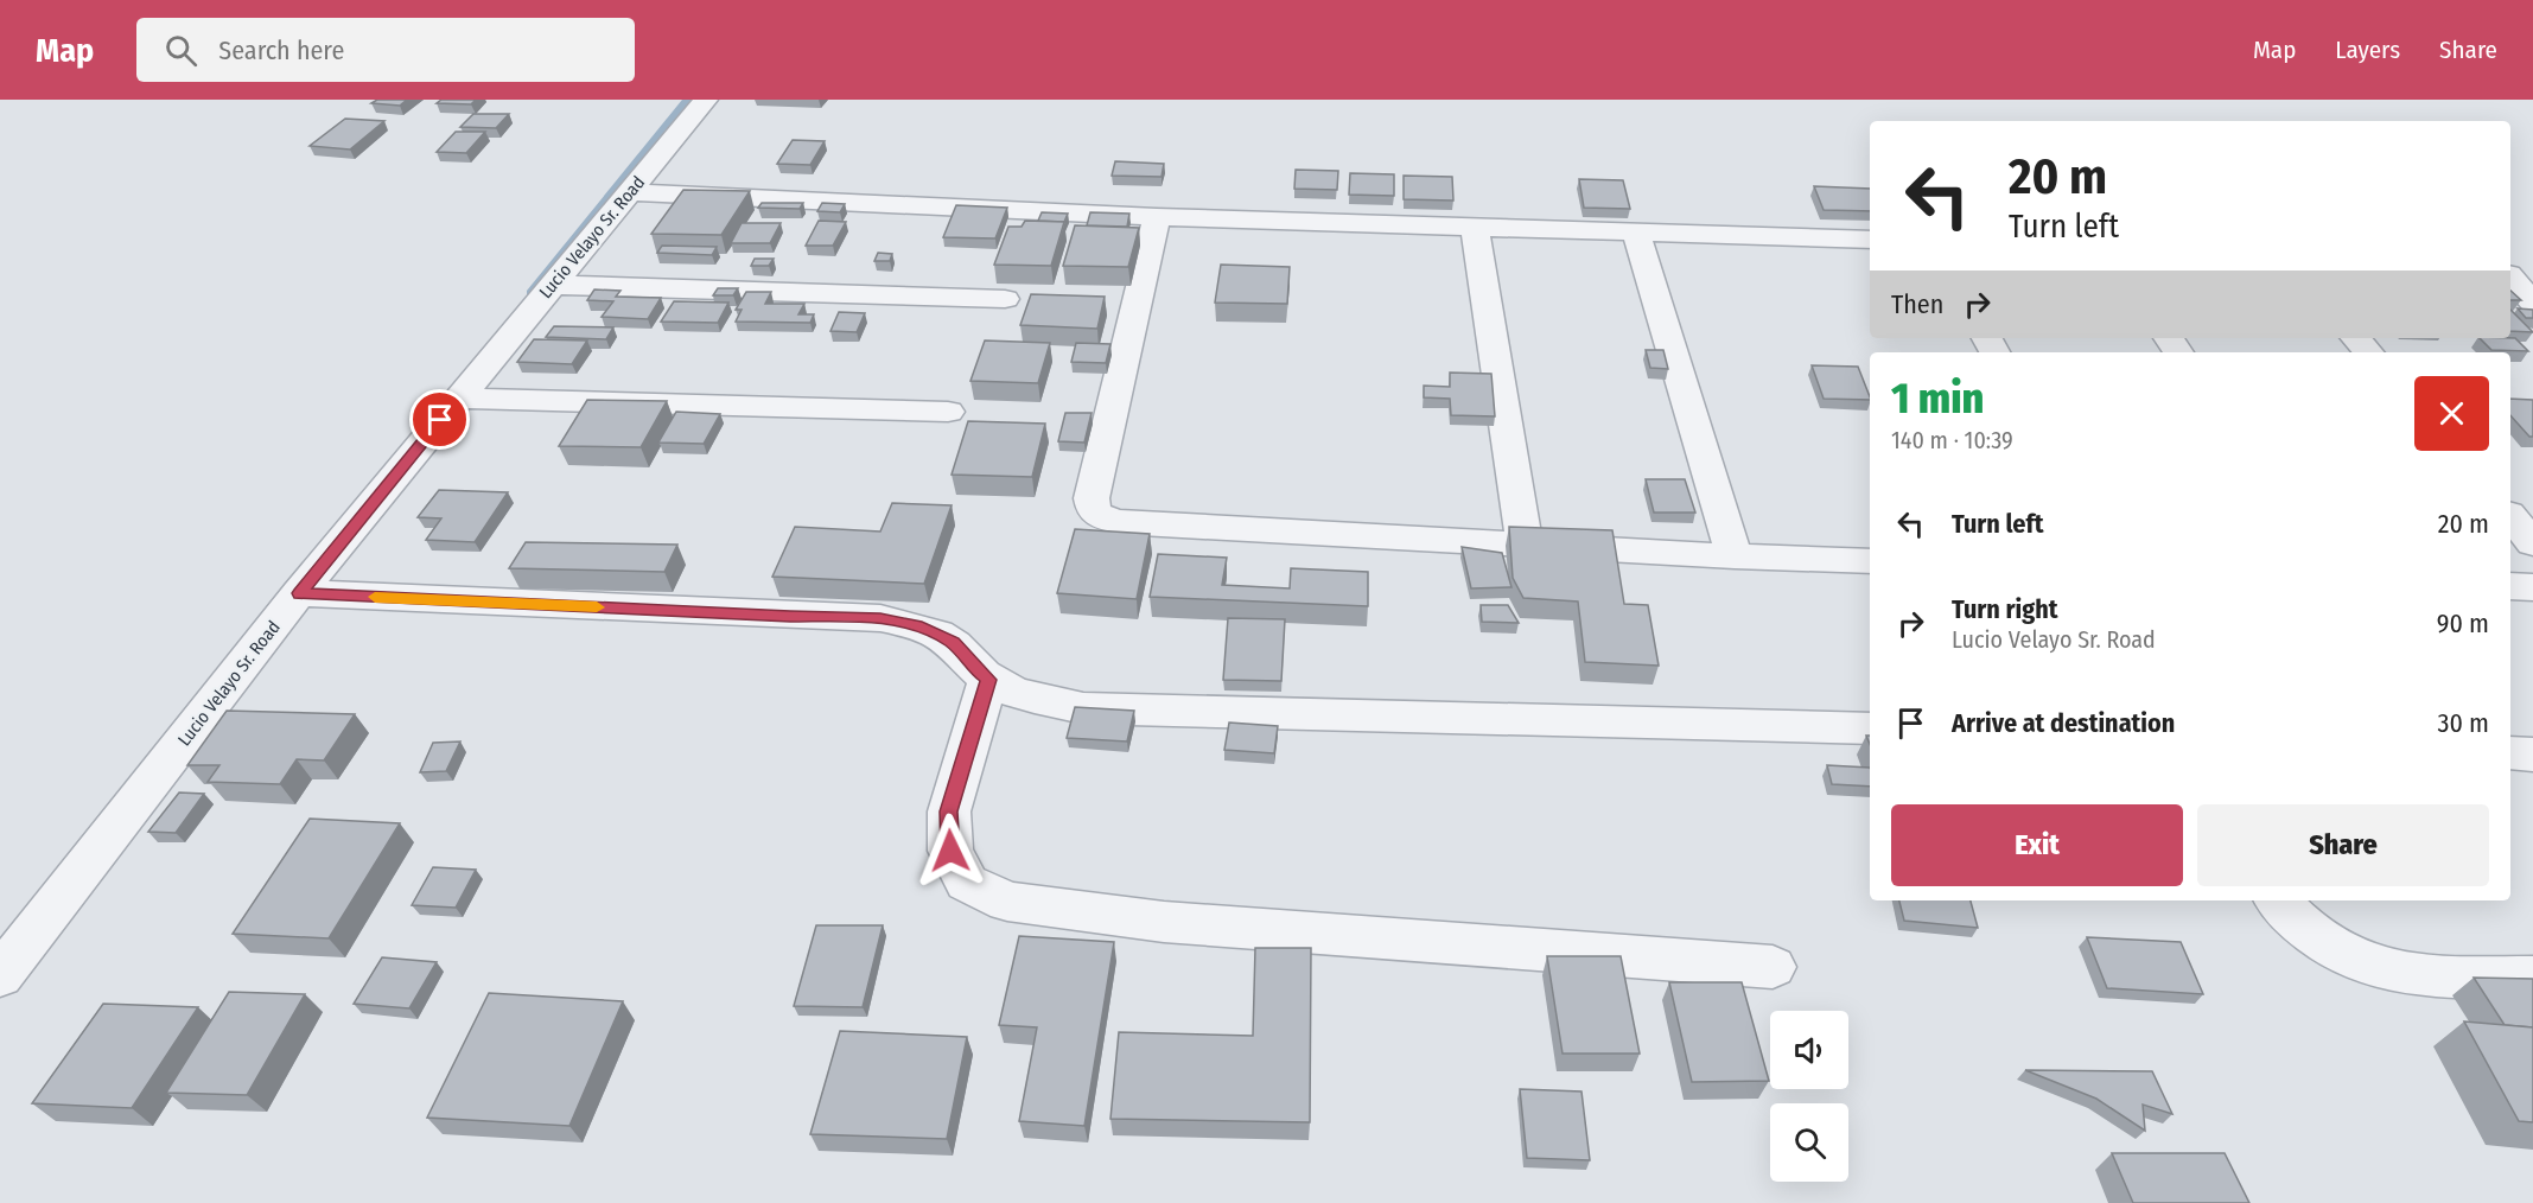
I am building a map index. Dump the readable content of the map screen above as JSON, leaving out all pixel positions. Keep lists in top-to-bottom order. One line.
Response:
{"streets":{"street":["Lucio Velayo Sr. Road"]},"page":{"header":"Map","search":"Search here","nav":["Map","Layers","Share"],"turn":["20 m","Turn left"],"then":"Then","heading":["1 min","140 m · 10:39"],"list":[{"name":"Turn left","value":"20 m"},{"name":"Turn right","note":"Lucio Velayo Sr. Road","value":"90 m"},{"name":"Arrive at destination","value":"30 m"}],"buttons":["Exit","Share"]}}
